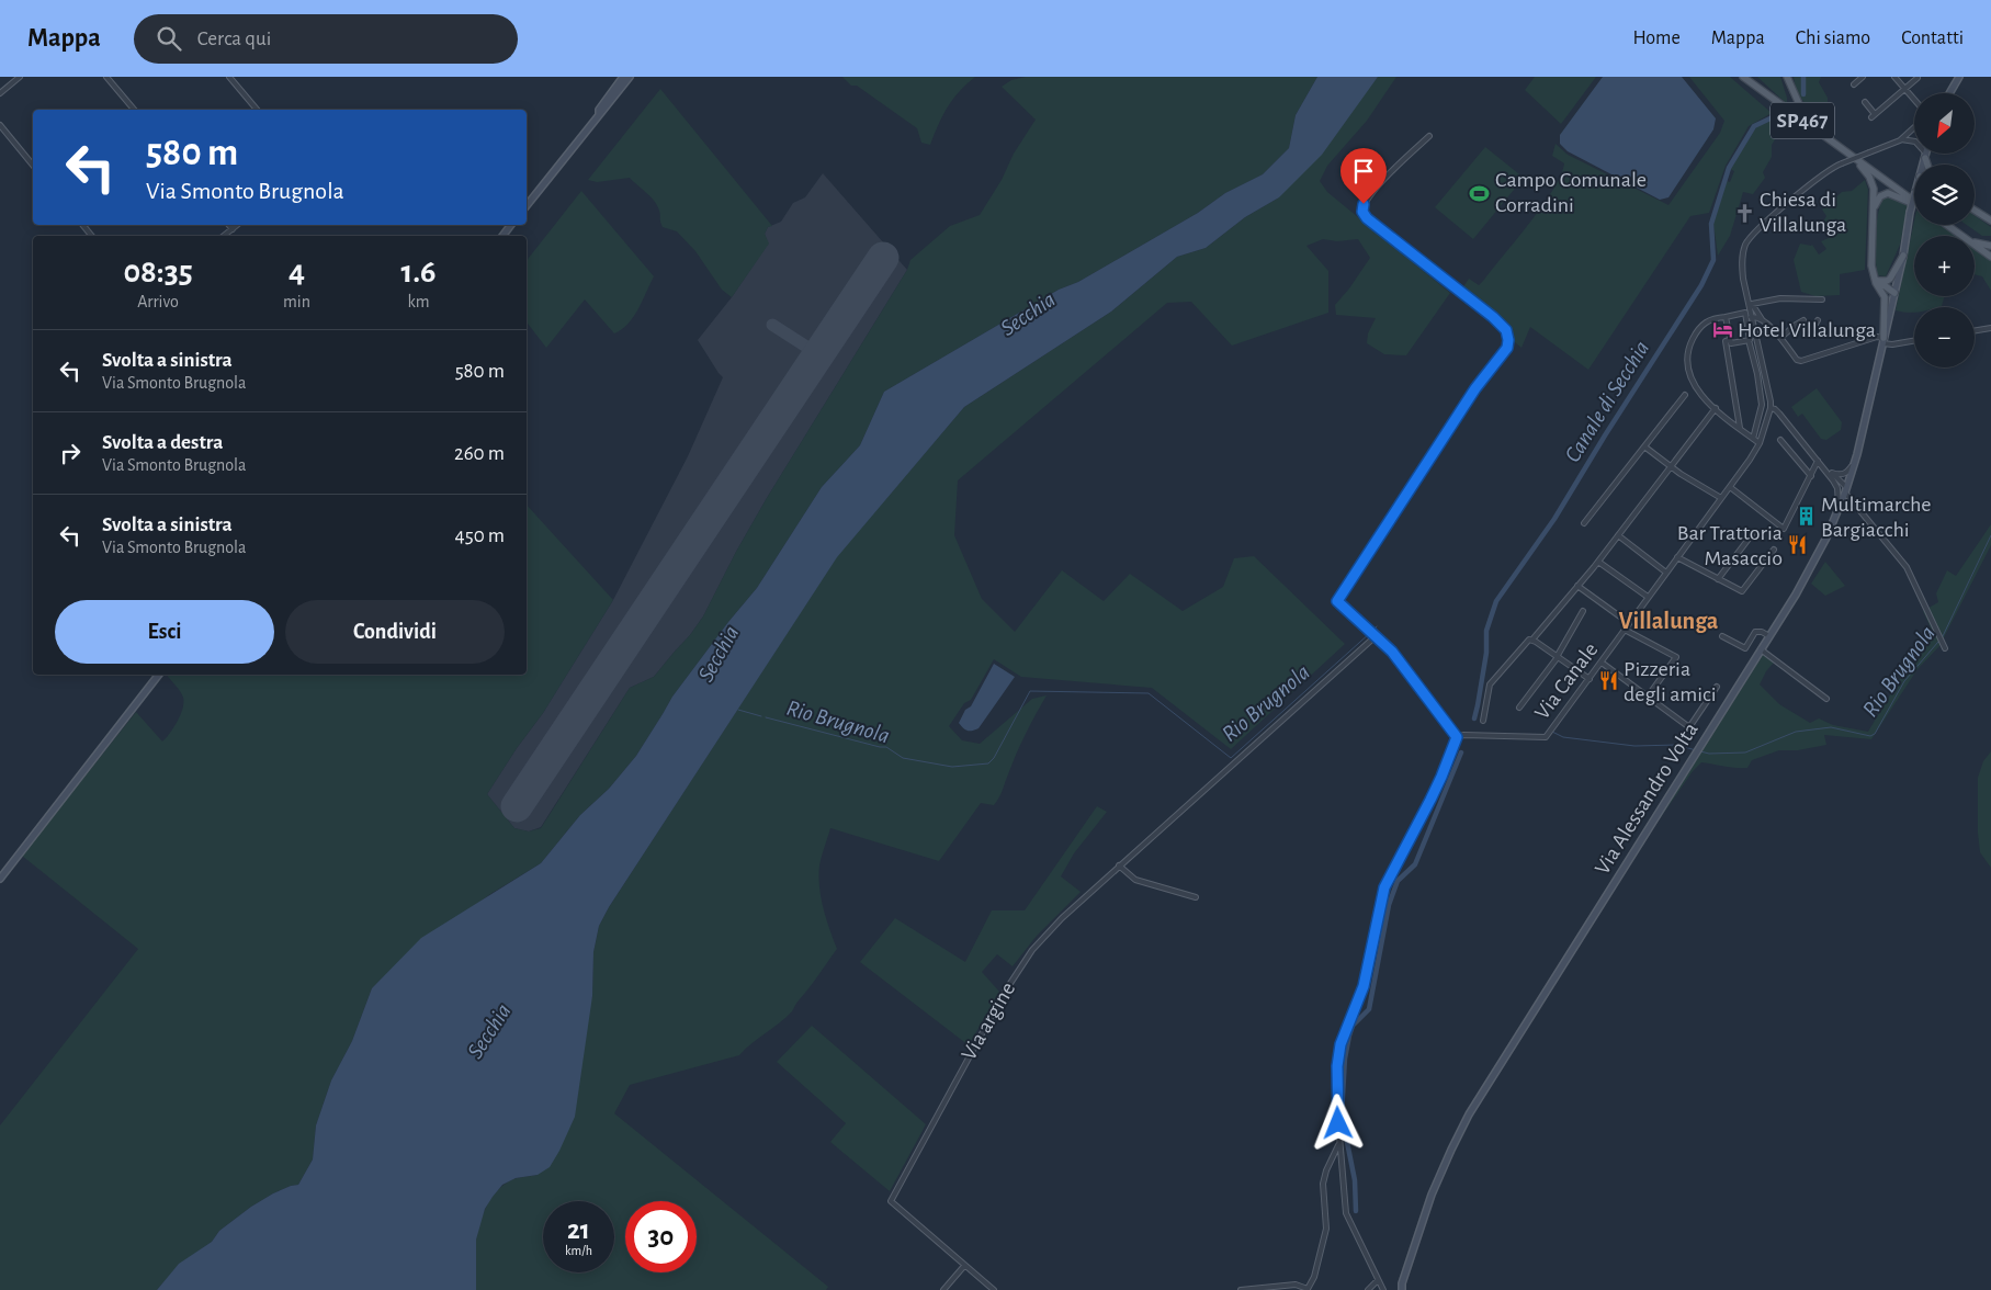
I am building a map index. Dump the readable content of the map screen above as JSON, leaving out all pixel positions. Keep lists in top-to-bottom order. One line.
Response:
{"streets":{"main road":["SP467","Via Alessandro Volta"],"street":["Via Canale","Via argine"]},"districts":["Villalunga"],"water":["Secchia","Canale di Secchia","Rio Brugnola"],"places":{"sports":["Campo Comunale Corradini"],"church":["Chiesa di Villalunga"],"hotel":["Hotel Villalunga"],"building":["Multimarche Bargiacchi"],"restaurant":["Bar Trattoria Masaccio","Pizzeria degli amici"]},"north":"bottom left","page":{"header":"Mappa","search":"Cerca qui","nav":["Home","Mappa","Chi siamo","Contatti"],"map_buttons":["+","−"],"turn":["580 m","Via Smonto Brugnola"],"eta":["08:35","Arrivo","4","min","1.6","km"],"list":[{"name":"Svolta a sinistra","note":"Via Smonto Brugnola","value":"580 m"},{"name":"Svolta a destra","note":"Via Smonto Brugnola","value":"260 m"},{"name":"Svolta a sinistra","note":"Via Smonto Brugnola","value":"450 m"}],"buttons":["Esci","Condividi"],"speed":"21 km/h","limit":"30"}}
